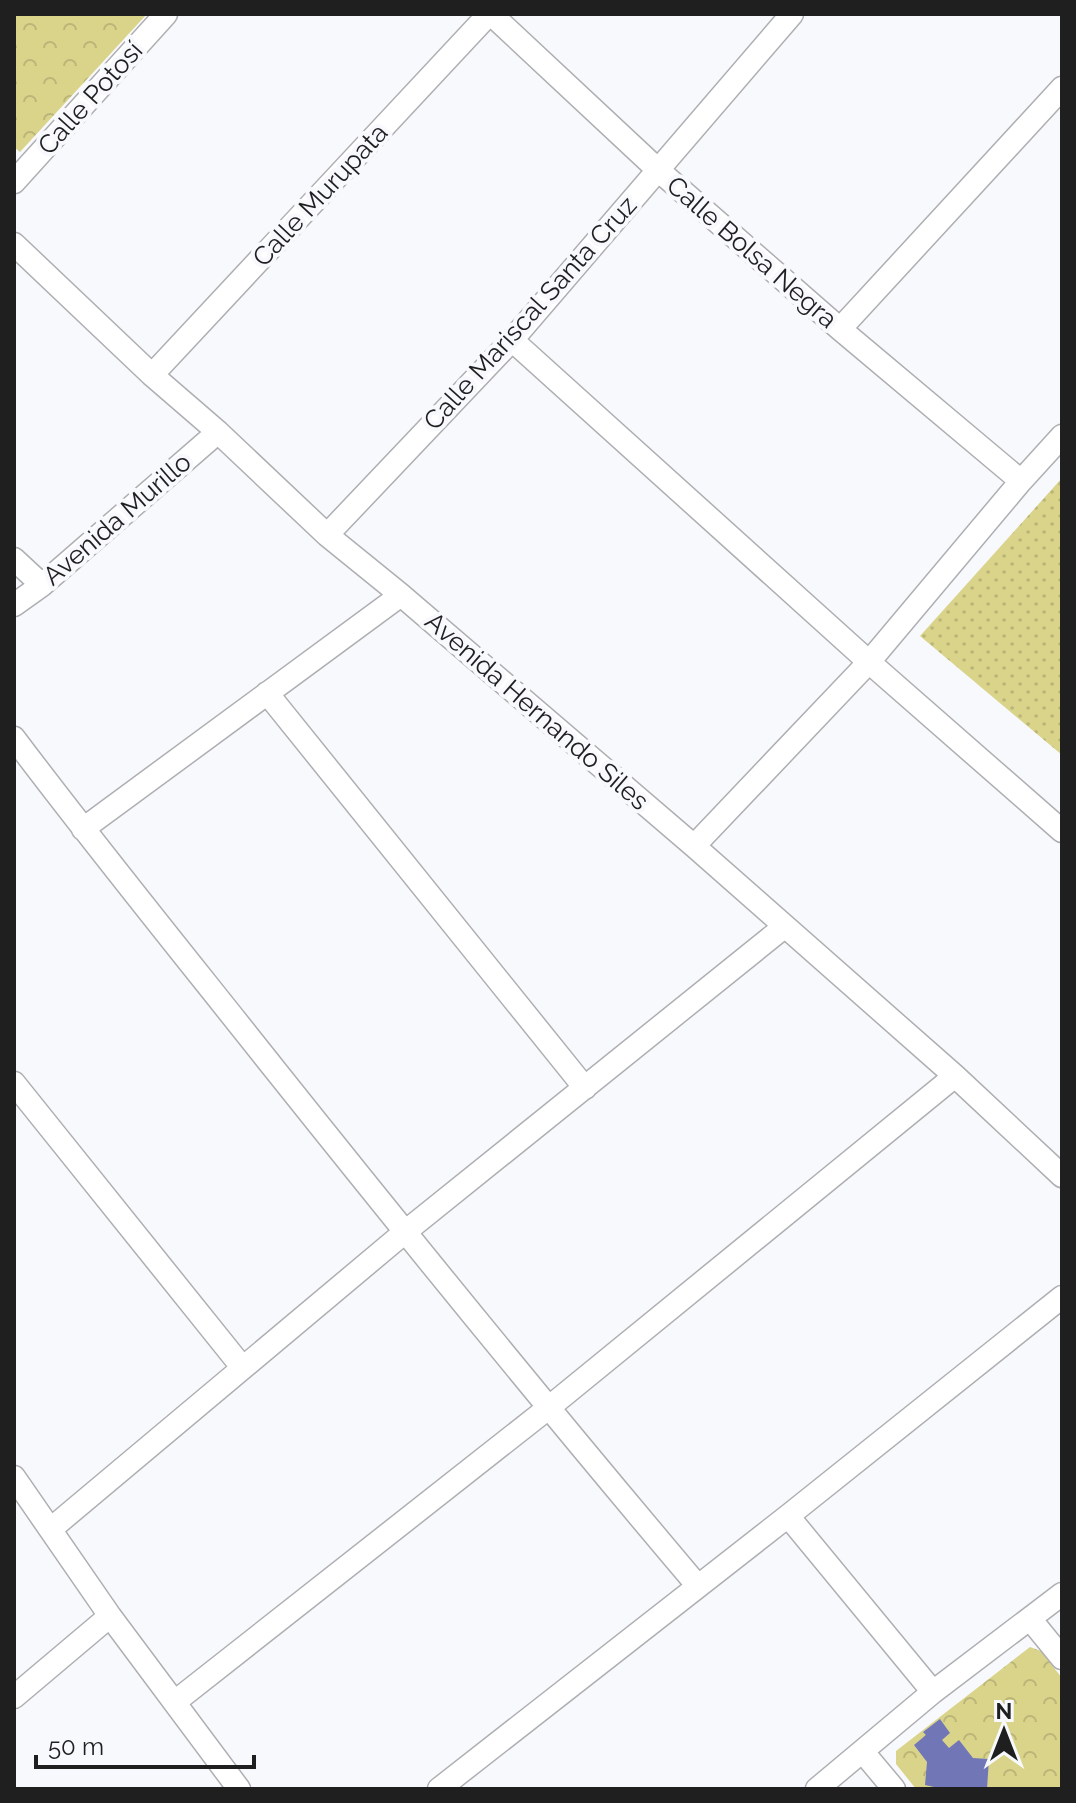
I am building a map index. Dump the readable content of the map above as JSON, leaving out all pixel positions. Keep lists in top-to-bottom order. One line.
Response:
{"streets":{"street":["Calle Potosí","Calle Murupata","Calle Bolsa Negra","Calle Mariscal Santa Cruz","Avenida Murillo","Avenida Hernando Siles"]},"crossings":[["Calle Murupata","Calle Bolsa Negra"],["Calle Murupata","Avenida Hernando Siles"],["Calle Bolsa Negra","Calle Mariscal Santa Cruz"],["Calle Mariscal Santa Cruz","Avenida Hernando Siles"],["Avenida Murillo","Avenida Hernando Siles"]],"scale_bar":"50 m","north":"top"}
